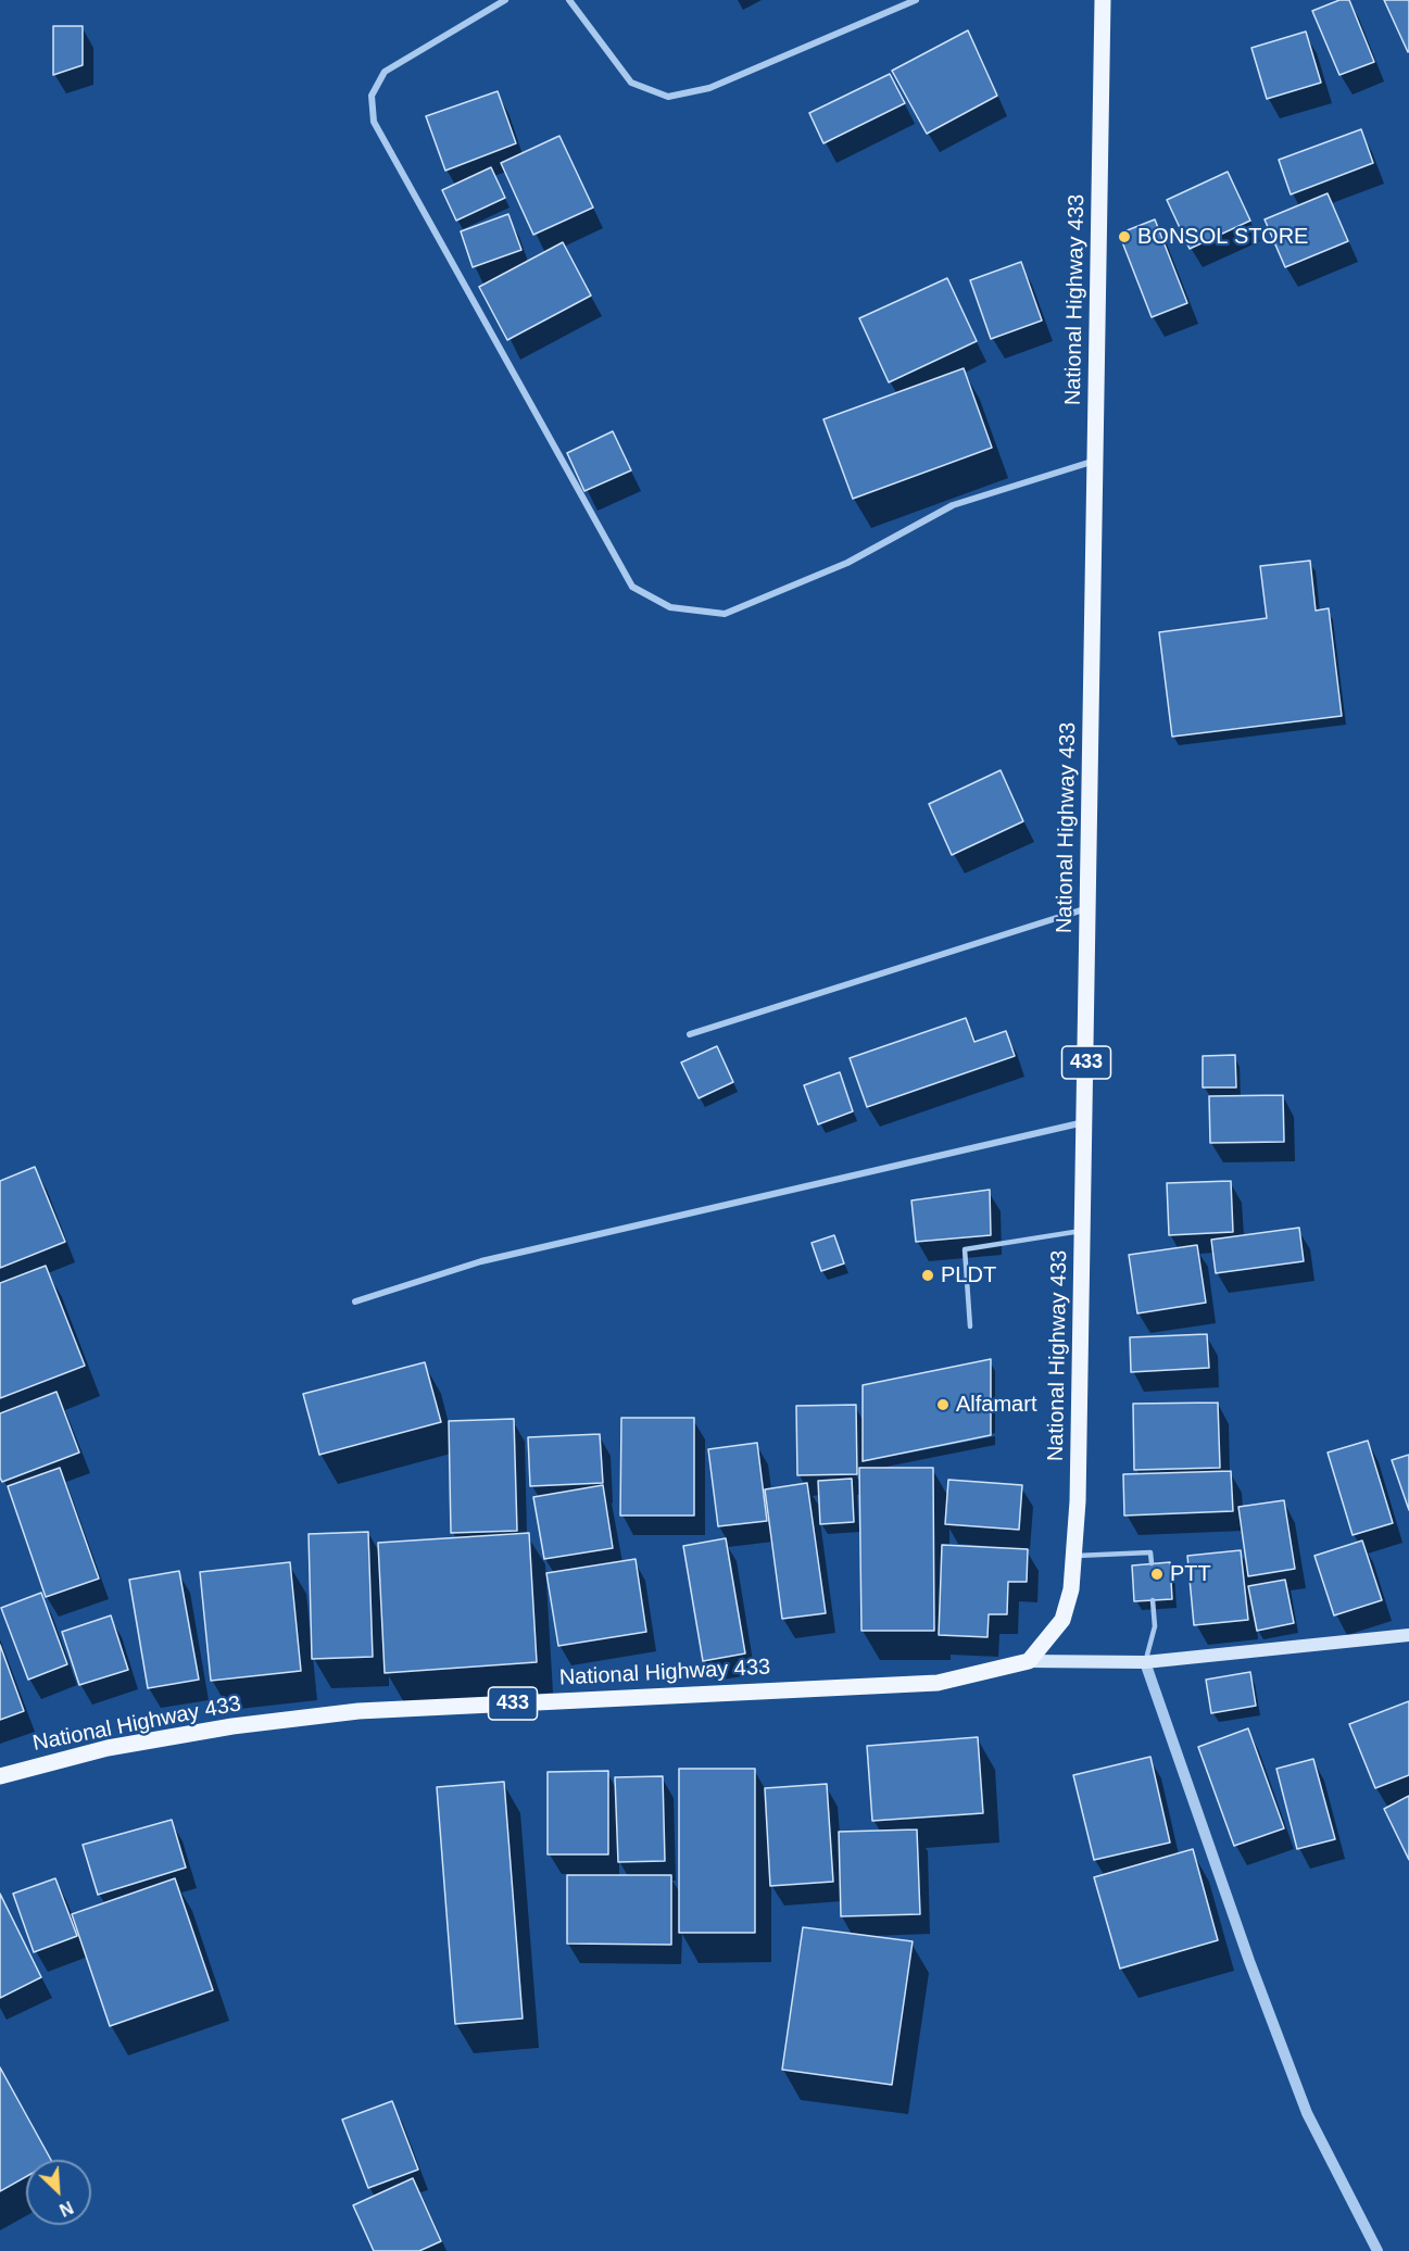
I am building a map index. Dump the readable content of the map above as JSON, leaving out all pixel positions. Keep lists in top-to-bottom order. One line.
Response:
{"streets":{"main road":["National Highway 433","433"]},"places":["BONSOL STORE","PLDT","Alfamart","PTT"],"north":"bottom right"}
